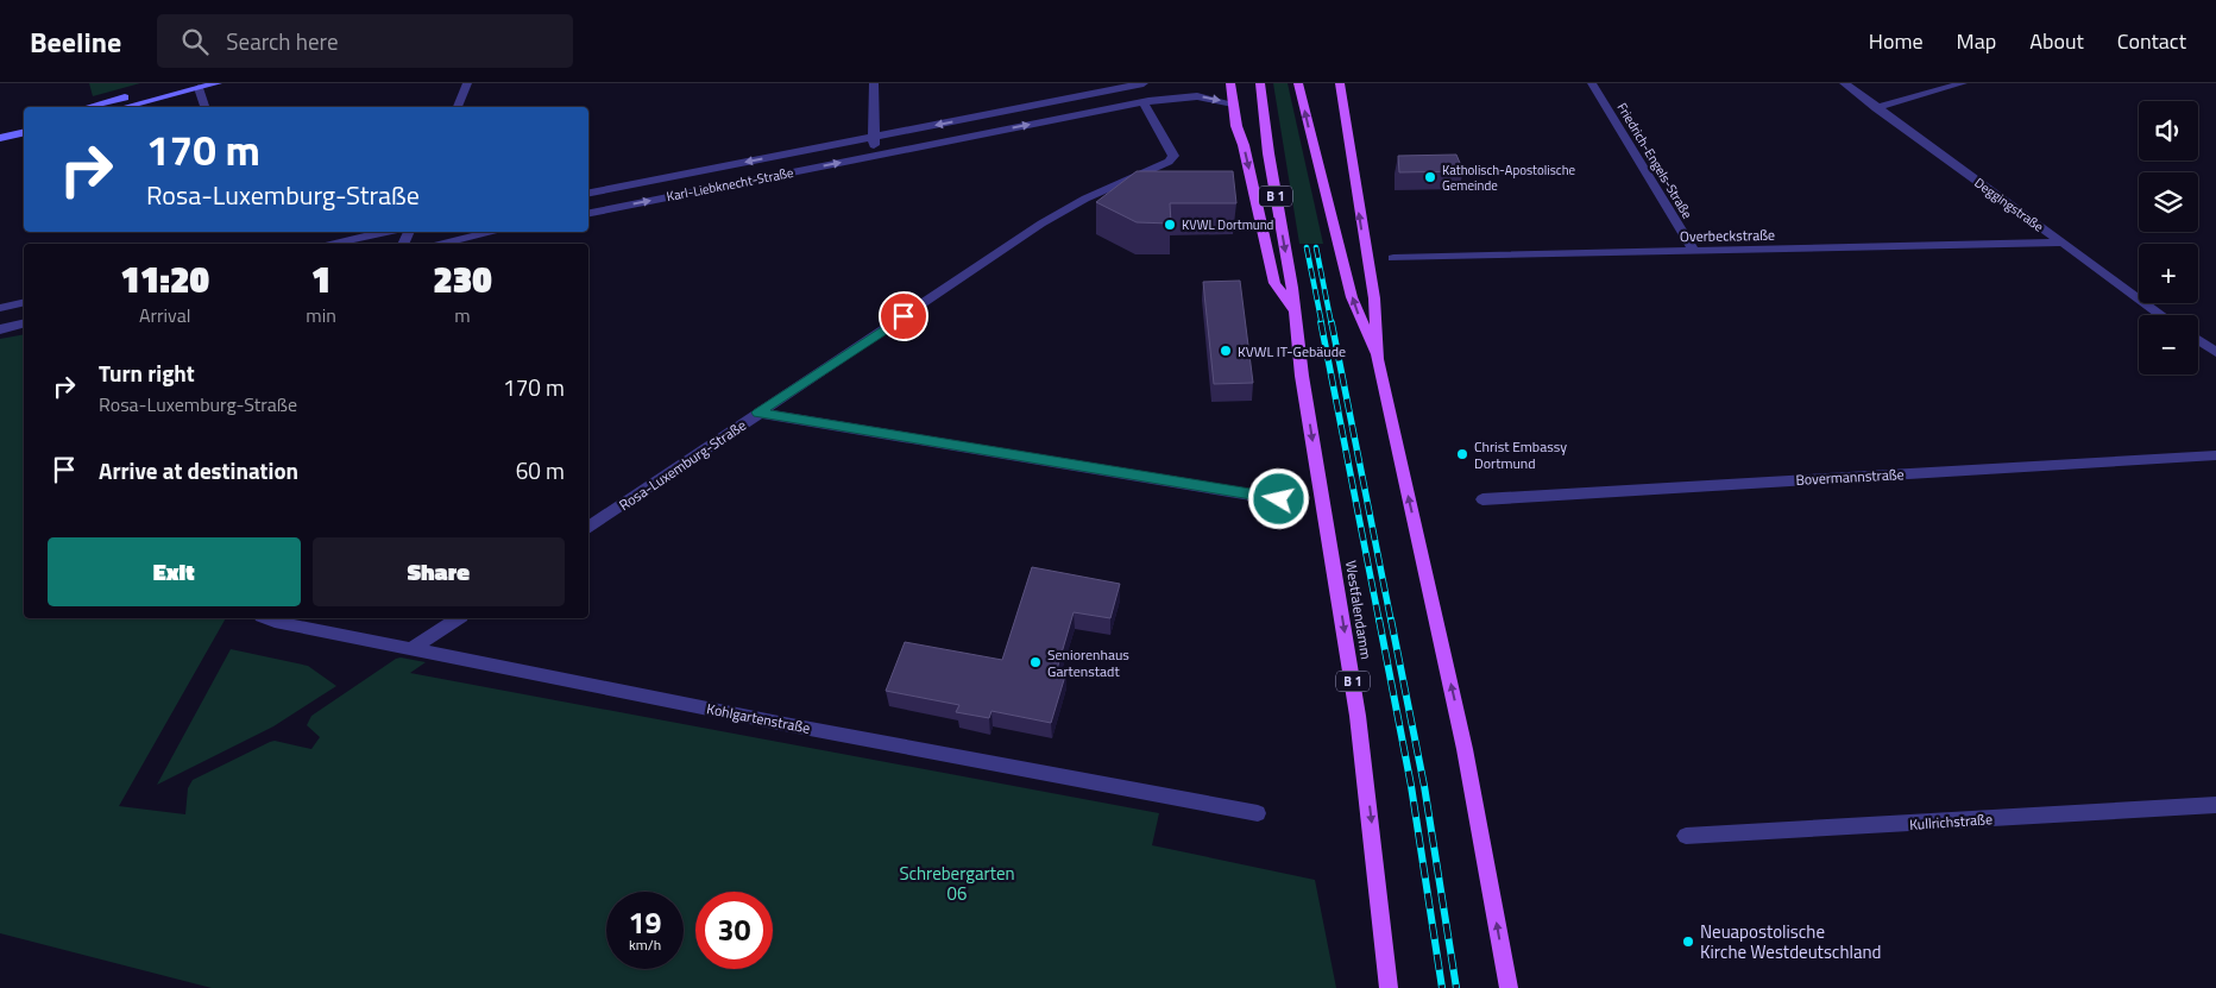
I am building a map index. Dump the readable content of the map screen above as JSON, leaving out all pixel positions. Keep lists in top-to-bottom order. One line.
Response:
{"streets":{"main road":["B 1","Westfalendamm"],"street":["Friedrich-Engels-Straße","Karl-Liebknecht-Straße","Deggingstraße","Overbeckstraße","Rosa-Luxemburg-Straße","Bovermannstraße","Kohlgartenstraße","Kullrichstraße"]},"crossings":[["Friedrich-Engels-Straße","Overbeckstraße"],["Karl-Liebknecht-Straße","Rosa-Luxemburg-Straße"],["Karl-Liebknecht-Straße","Westfalendamm"],["Deggingstraße","Overbeckstraße"]],"parks":["Schrebergarten 06"],"places":["Katholisch-Apostolische Gemeinde","KVWL Dortmund","KVWL IT-Gebäude","Christ Embassy Dortmund","Seniorenhaus Gartenstadt","Neuapostolische Kirche Westdeutschland"],"page":{"header":"Beeline","search":"Search here","nav":["Home","Map","About","Contact"],"map_buttons":["+","−"],"turn":["170 m","Rosa-Luxemburg-Straße"],"eta":["11:20","Arrival","1","min","230","m"],"list":[{"name":"Turn right","note":"Rosa-Luxemburg-Straße","value":"170 m"},{"name":"Arrive at destination","value":"60 m"}],"buttons":["Exit","Share"],"speed":"19 km/h","limit":"30"}}
